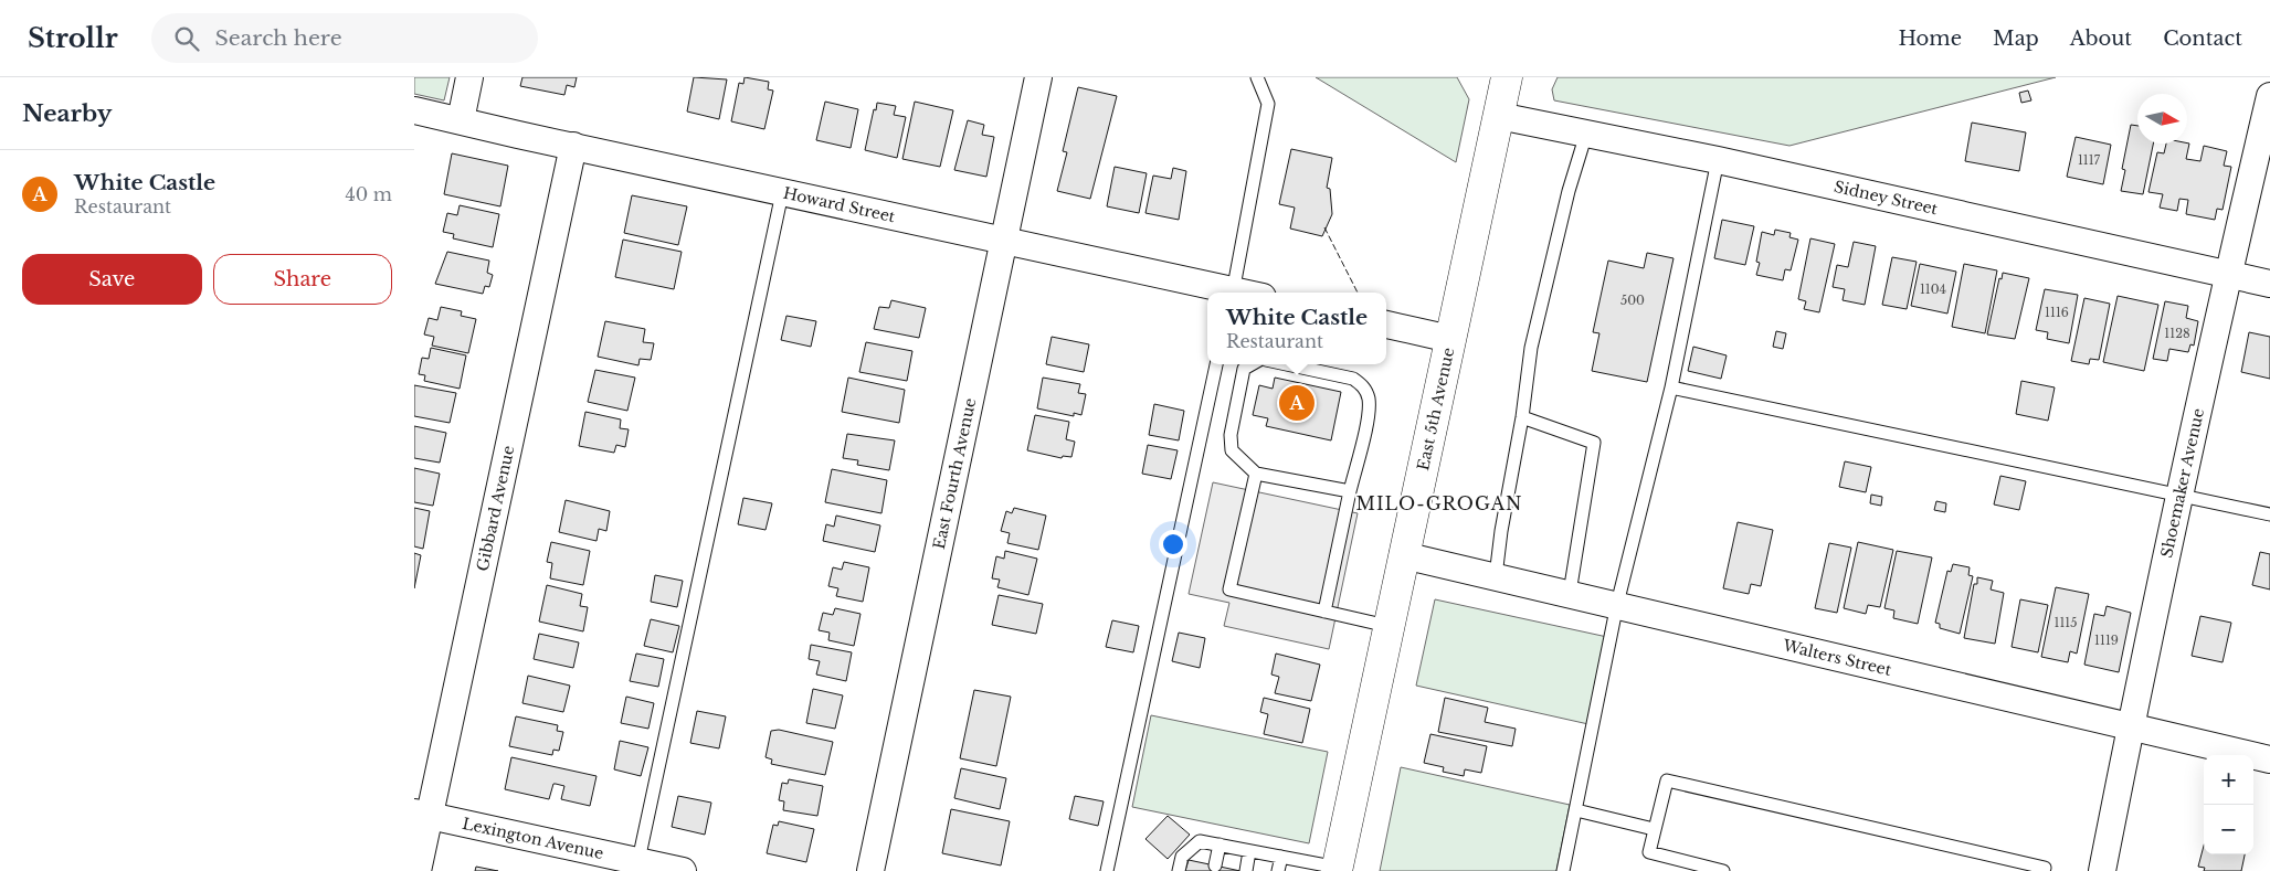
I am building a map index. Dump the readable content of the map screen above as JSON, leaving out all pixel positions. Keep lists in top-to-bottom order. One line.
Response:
{"streets":{"main road":["East 5th Avenue"],"street":["Sidney Street","Howard Street","East Fourth Avenue","Shoemaker Avenue","Gibbard Avenue","Walters Street","Lexington Avenue"]},"crossings":[["Sidney Street","East 5th Avenue"],["Sidney Street","Shoemaker Avenue"],["Howard Street","East Fourth Avenue"],["Howard Street","Gibbard Avenue"],["East 5th Avenue","Walters Street"],["Shoemaker Avenue","Walters Street"],["Gibbard Avenue","Lexington Avenue"]],"districts":["MILO-GROGAN"],"house_numbers":["1117","1104","500","1116","1128","1115","1119"],"north":"right","page":{"header":"Strollr","search":"Search here","nav":["Home","Map","About","Contact"],"heading":"Nearby","list":[{"mark":"A","name":"White Castle","note":"Restaurant","value":"40 m"}],"buttons":["Save","Share"],"popup":["White Castle","Restaurant"],"pins":"A","map_buttons":["+","−"]}}
